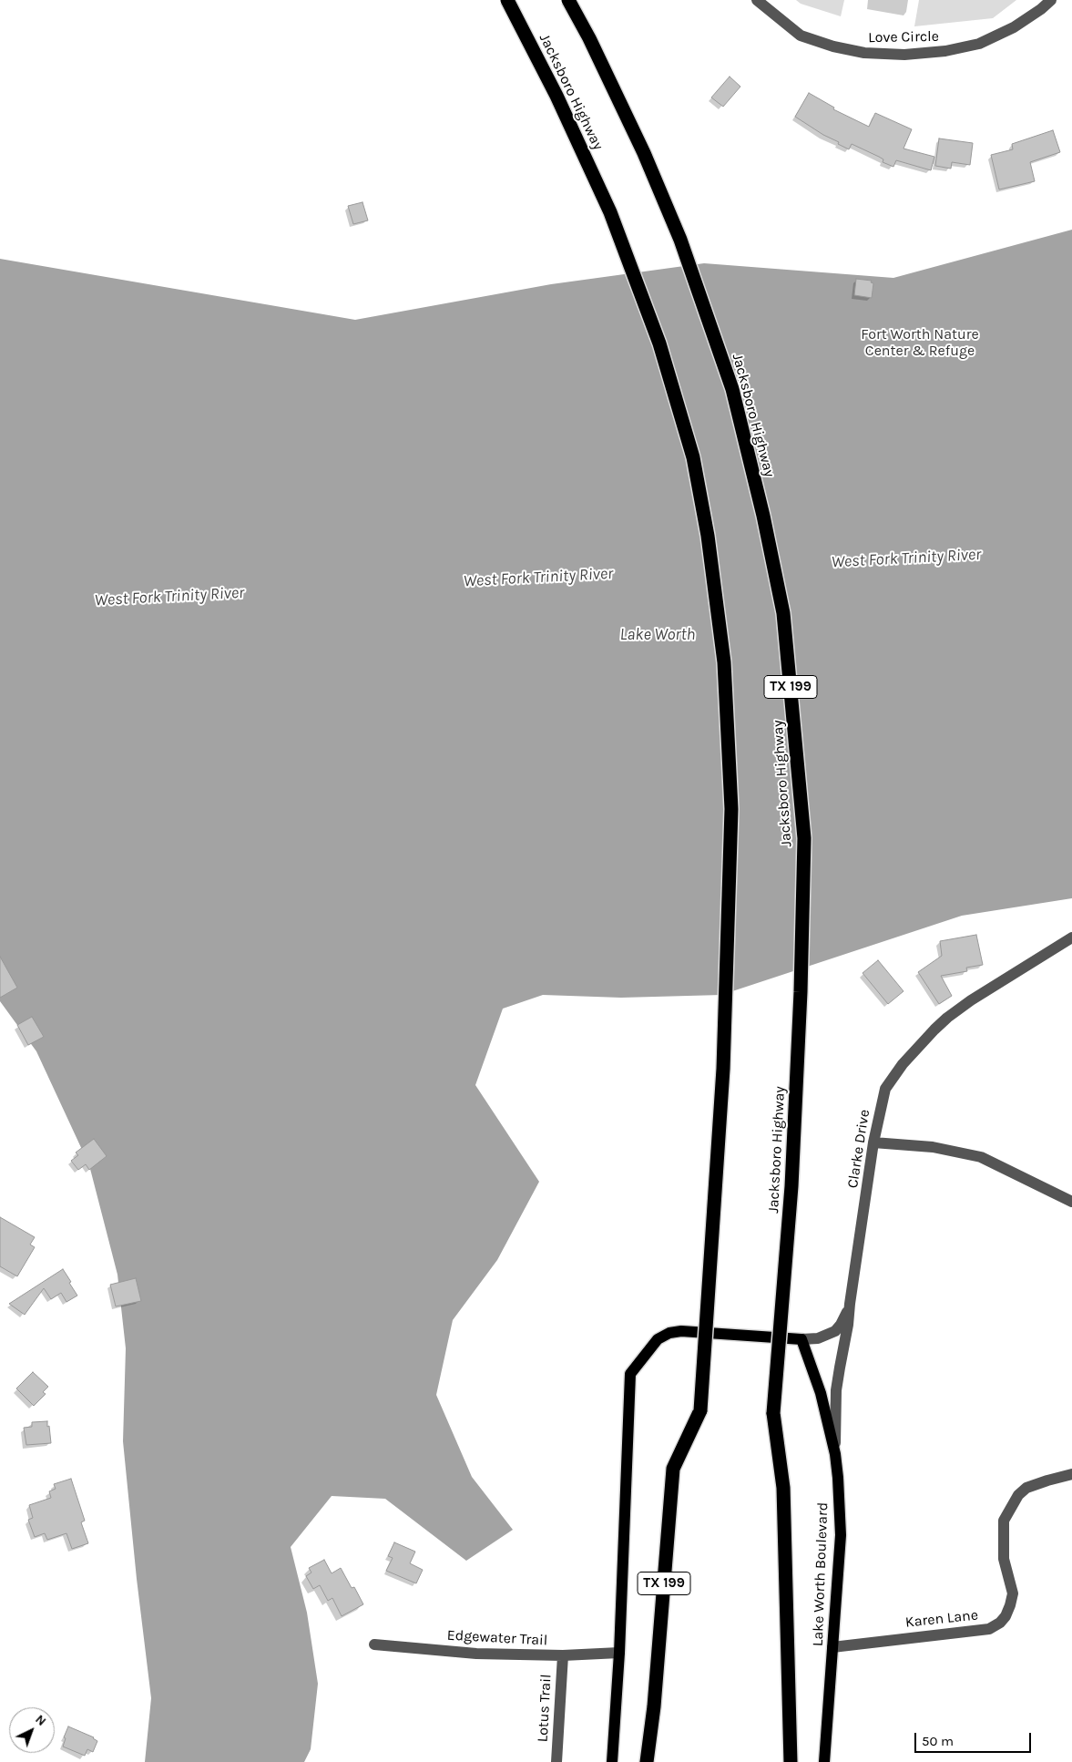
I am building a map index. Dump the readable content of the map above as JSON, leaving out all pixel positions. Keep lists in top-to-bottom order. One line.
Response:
{"streets":{"highway":["Jacksboro Highway","TX 199"],"main road":["Lake Worth Boulevard"],"street":["Love Circle","Clarke Drive","Karen Lane","Edgewater Trail","Lotus Trail"]},"crossings":[["TX 199","Lake Worth Boulevard"],["TX 199","Edgewater Trail"],["Clarke Drive","Lake Worth Boulevard"],["Lake Worth Boulevard","Karen Lane"],["Edgewater Trail","Lotus Trail"]],"water":["West Fork Trinity River","Lake Worth"],"parks":["Fort Worth Nature Center & Refuge"],"scale_bar":"50 m","north":"top right"}
